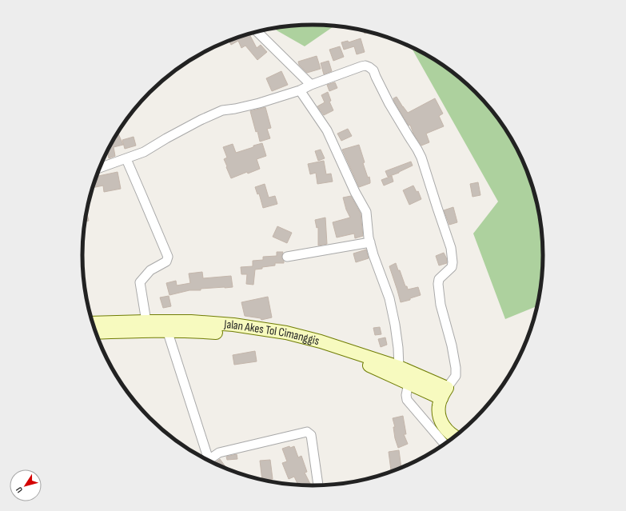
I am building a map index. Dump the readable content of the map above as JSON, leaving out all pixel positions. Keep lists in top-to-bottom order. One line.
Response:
{"streets":{"main road":["Jalan Akes Tol Cimanggis"]},"north":"bottom left"}
